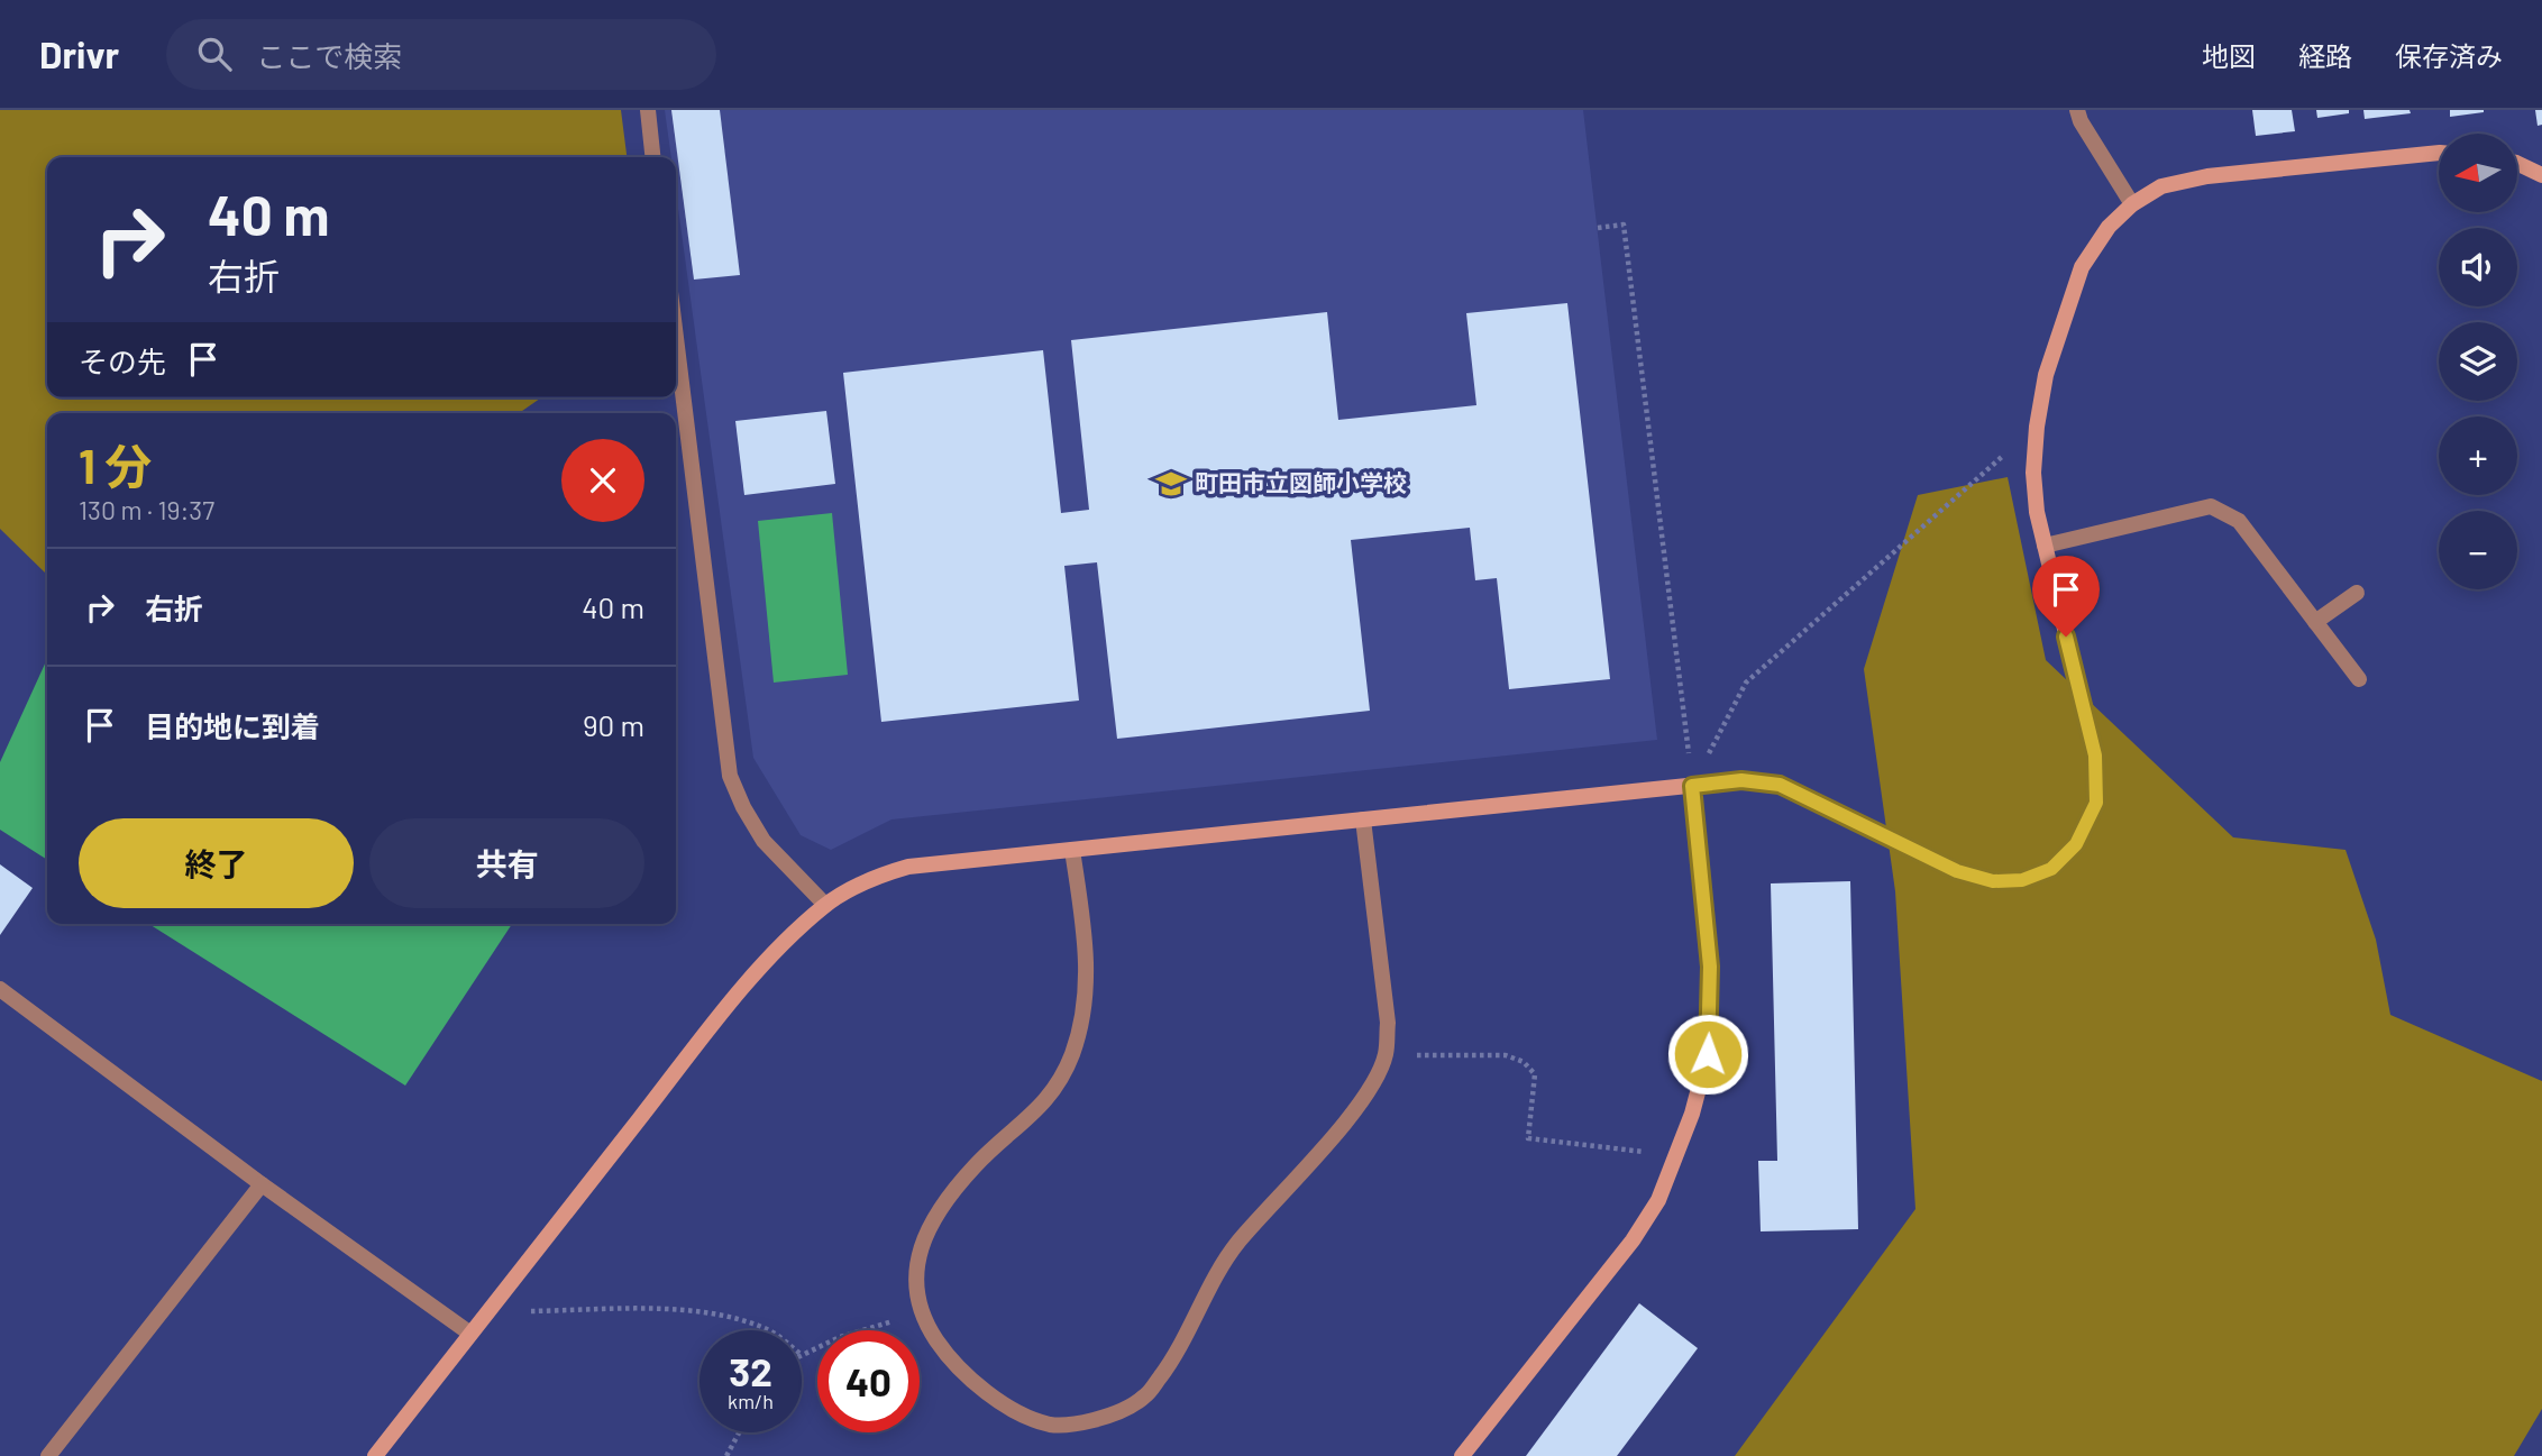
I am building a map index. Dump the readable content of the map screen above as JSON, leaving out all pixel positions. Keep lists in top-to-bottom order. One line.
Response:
{"places":{"school or university":["町田市立図師小学校"]},"north":"left","page":{"header":"Drivr","search":"ここで検索","nav":["地図","経路","保存済み"],"map_buttons":["+","−"],"turn":["40 m","右折"],"then":"その先","heading":["1 分","130 m · 19:37"],"list":[{"name":"右折","value":"40 m"},{"name":"目的地に到着","value":"90 m"}],"buttons":["終了","共有"],"speed":"32 km/h","limit":"40"}}
